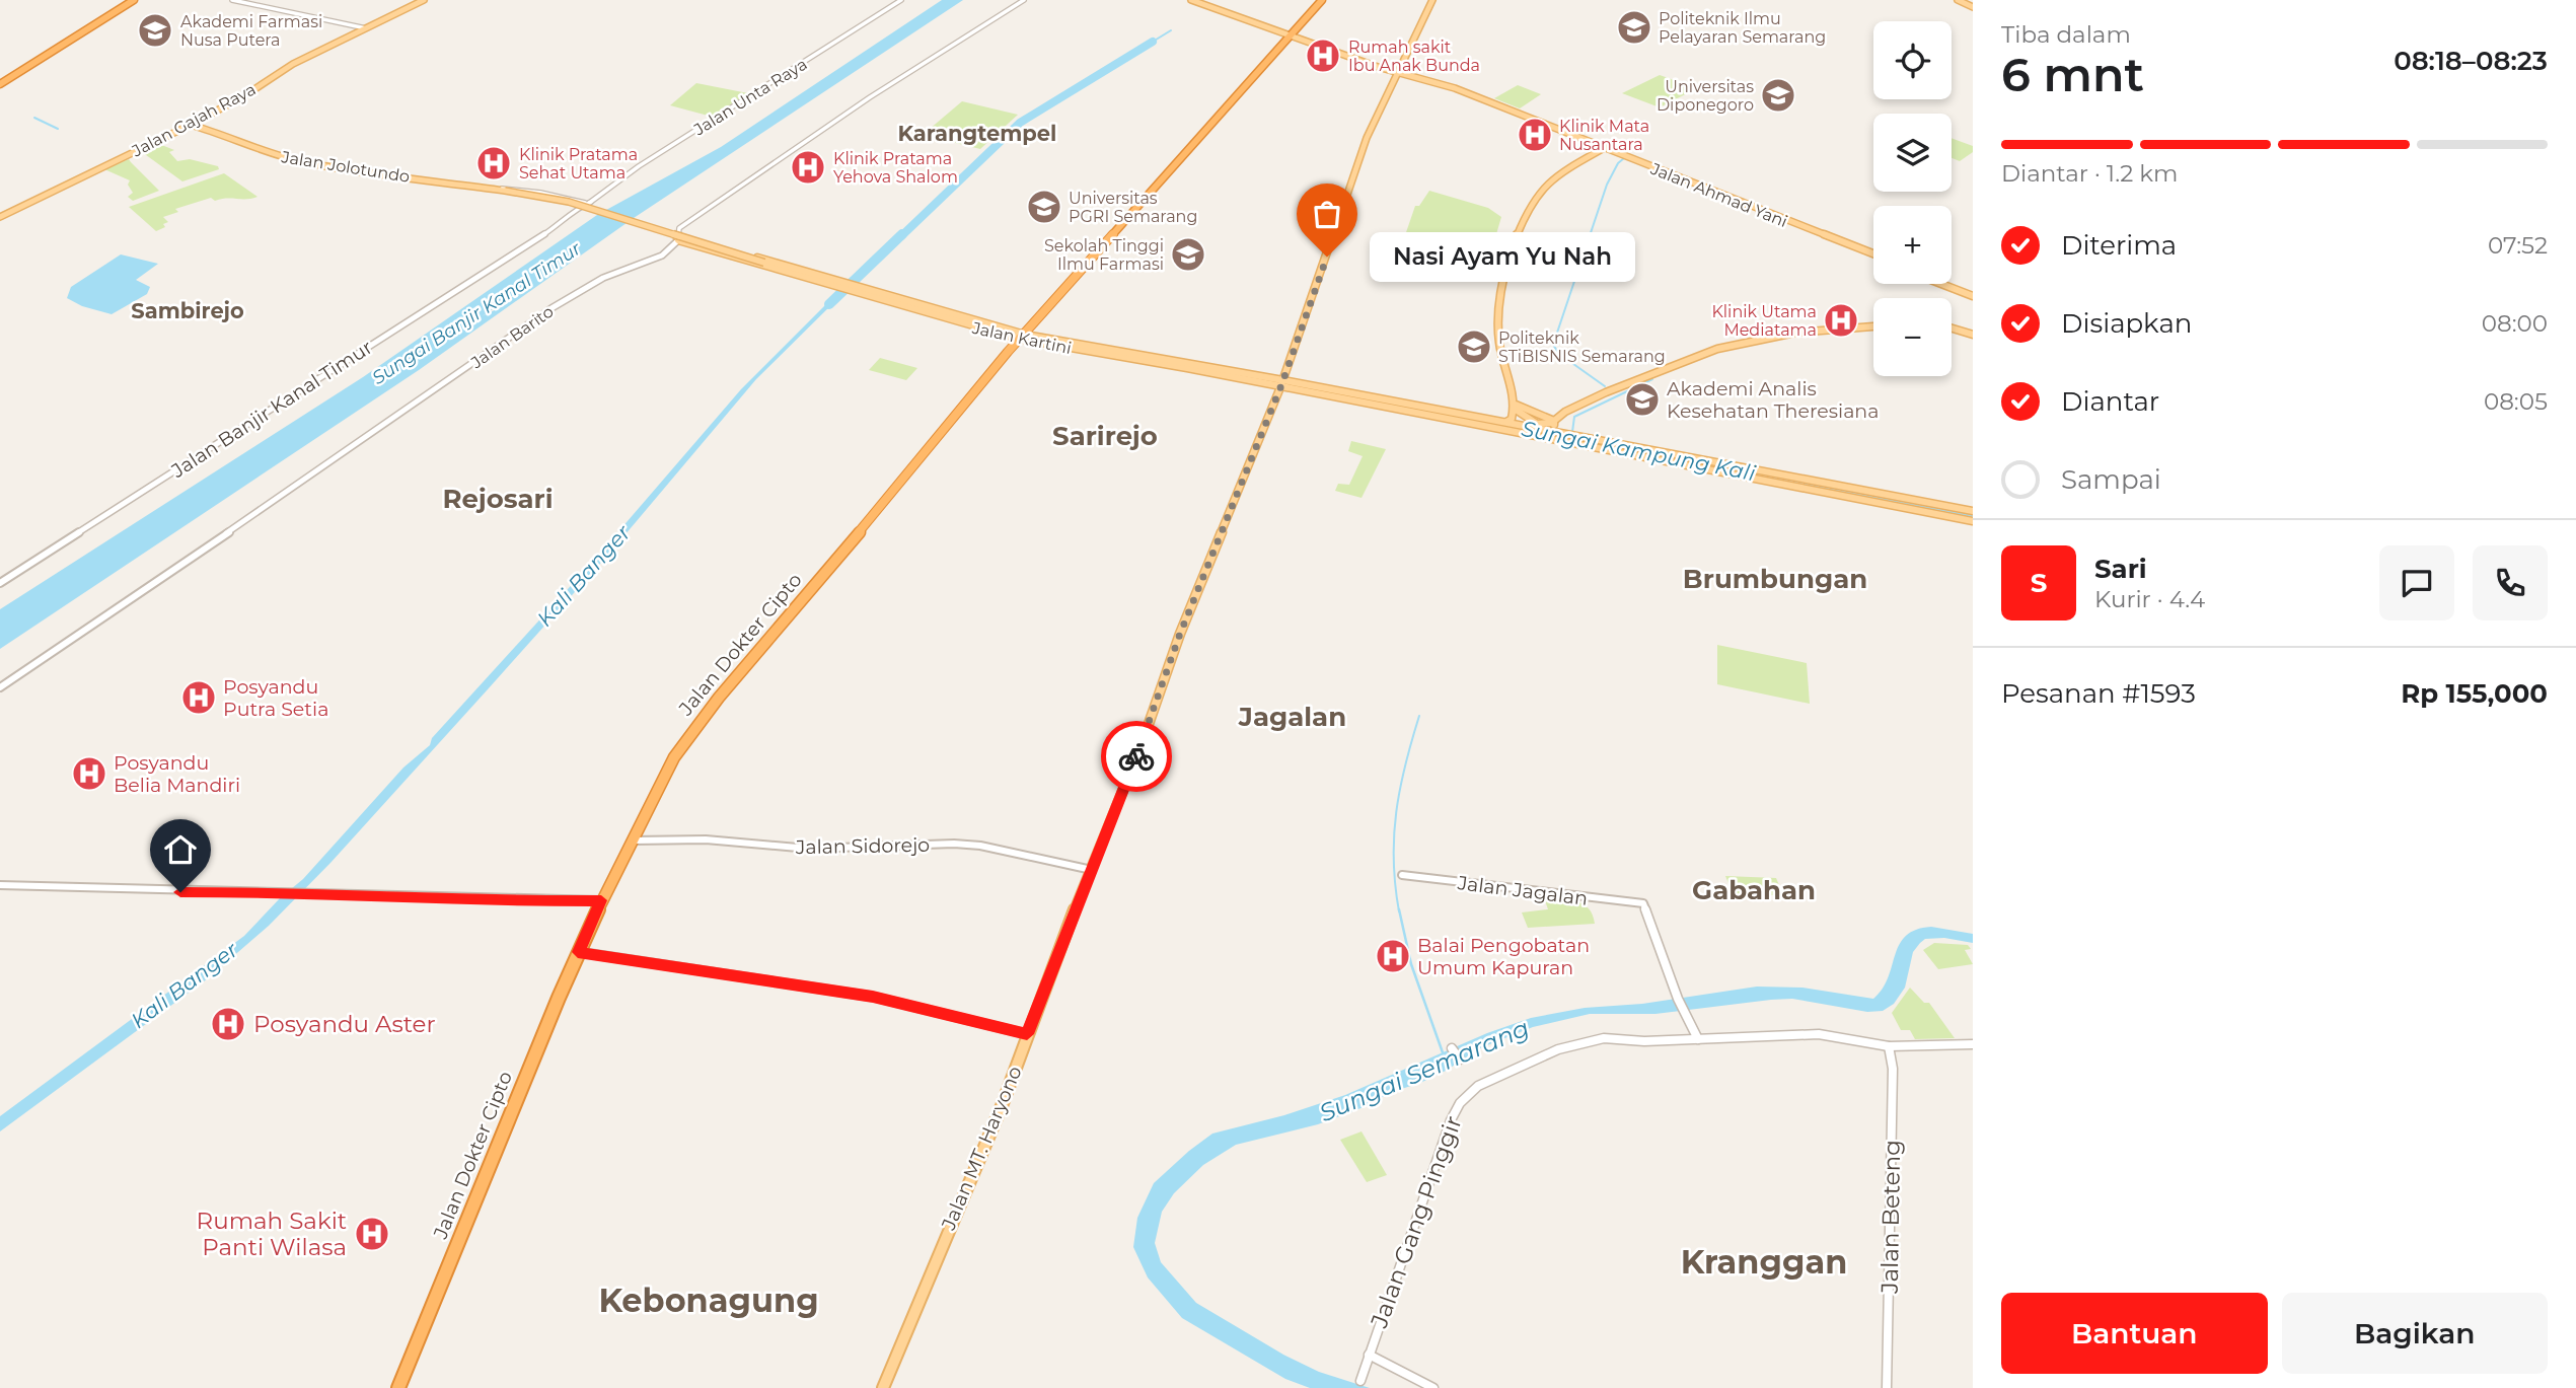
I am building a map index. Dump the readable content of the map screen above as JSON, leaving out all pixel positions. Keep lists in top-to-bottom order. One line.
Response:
{"streets":{"highway":["Jalan Dokter Cipto"],"main road":["Jalan Gajah Raya","Jalan Jolotundo","Jalan Ahmad Yani","Jalan Kartini","Jalan MT. Haryono"],"street":["Jalan Unta Raya","Jalan Barito","Jalan Banjir Kanal Timur","Jalan Sidorejo","Jalan Jagalan","Jalan Beteng","Jalan Gang Pinggir"]},"crossings":[["Jalan Unta Raya","Jalan Banjir Kanal Timur"],["Jalan Gajah Raya","Jalan Jolotundo"],["Jalan Jolotundo","Jalan Kartini"],["Jalan Ahmad Yani","Jalan Dokter Cipto"],["Jalan Barito","Jalan Kartini"],["Jalan Kartini","Jalan Dokter Cipto"],["Jalan Kartini","Jalan MT. Haryono"],["Jalan Dokter Cipto","Jalan Sidorejo"],["Jalan Sidorejo","Jalan MT. Haryono"],["Jalan Jagalan","Jalan Gang Pinggir"],["Jalan Beteng","Jalan Gang Pinggir"]],"districts":["Karangtempel","Sambirejo","Sarirejo","Rejosari","Brumbungan","Jagalan","Gabahan","Kranggan","Kebonagung"],"water":["Sungai Banjir Kanal Timur","Sungai Kampung Kali","Kali Banger","Sungai Semarang"],"places":{"school or university":["Politeknik Ilmu Pelayaran Semarang","Akademi Farmasi Nusa Putera","Universitas Diponegoro","Universitas PGRI Semarang","Sekolah Tinggi Ilmu Farmasi","Politeknik STiBISNIS Semarang","Akademi Analis Kesehatan Theresiana"],"hospital":["Rumah sakit Ibu Anak Bunda","Klinik Mata Nusantara","Klinik Pratama Sehat Utama","Klinik Pratama Yehova Shalom","Klinik Utama Mediatama","Posyandu Putra Setia","Posyandu Belia Mandiri","Balai Pengobatan Umum Kapuran","Posyandu Aster","Rumah Sakit Panti Wilasa"],"other":["Nasi Ayam Yu Nah"]},"page":{"heading":["6 mnt","Tiba dalam","08:18–08:23"],"panel":["Sari","Kurir · 4.4","Pesanan #1593","Rp 155,000"],"map_buttons":["+","−"],"bar":"Diantar · 1.2 km","list":[["Diterima","07:52"],["Disiapkan","08:00"],["Diantar","08:05"],"Sampai"],"bubble":"Nasi Ayam Yu Nah","round":"S","buttons":["Bantuan","Bagikan"]}}
